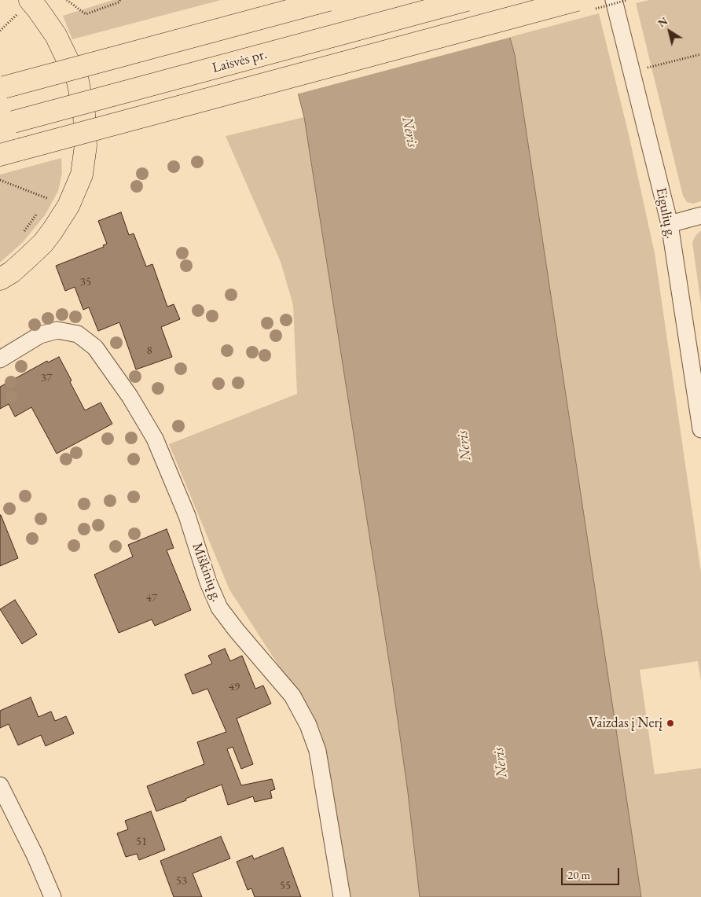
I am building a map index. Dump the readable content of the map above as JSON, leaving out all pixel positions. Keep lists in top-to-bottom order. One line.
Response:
{"streets":{"highway":["Laisvės pr."],"street":["Eigulių g.","Miškinių g."]},"water":["Neris"],"places":["Vaizdas į Nerį"],"house_numbers":["35","8","37","47","49","51","53","55"],"scale_bar":"20 m","north":"top left"}
